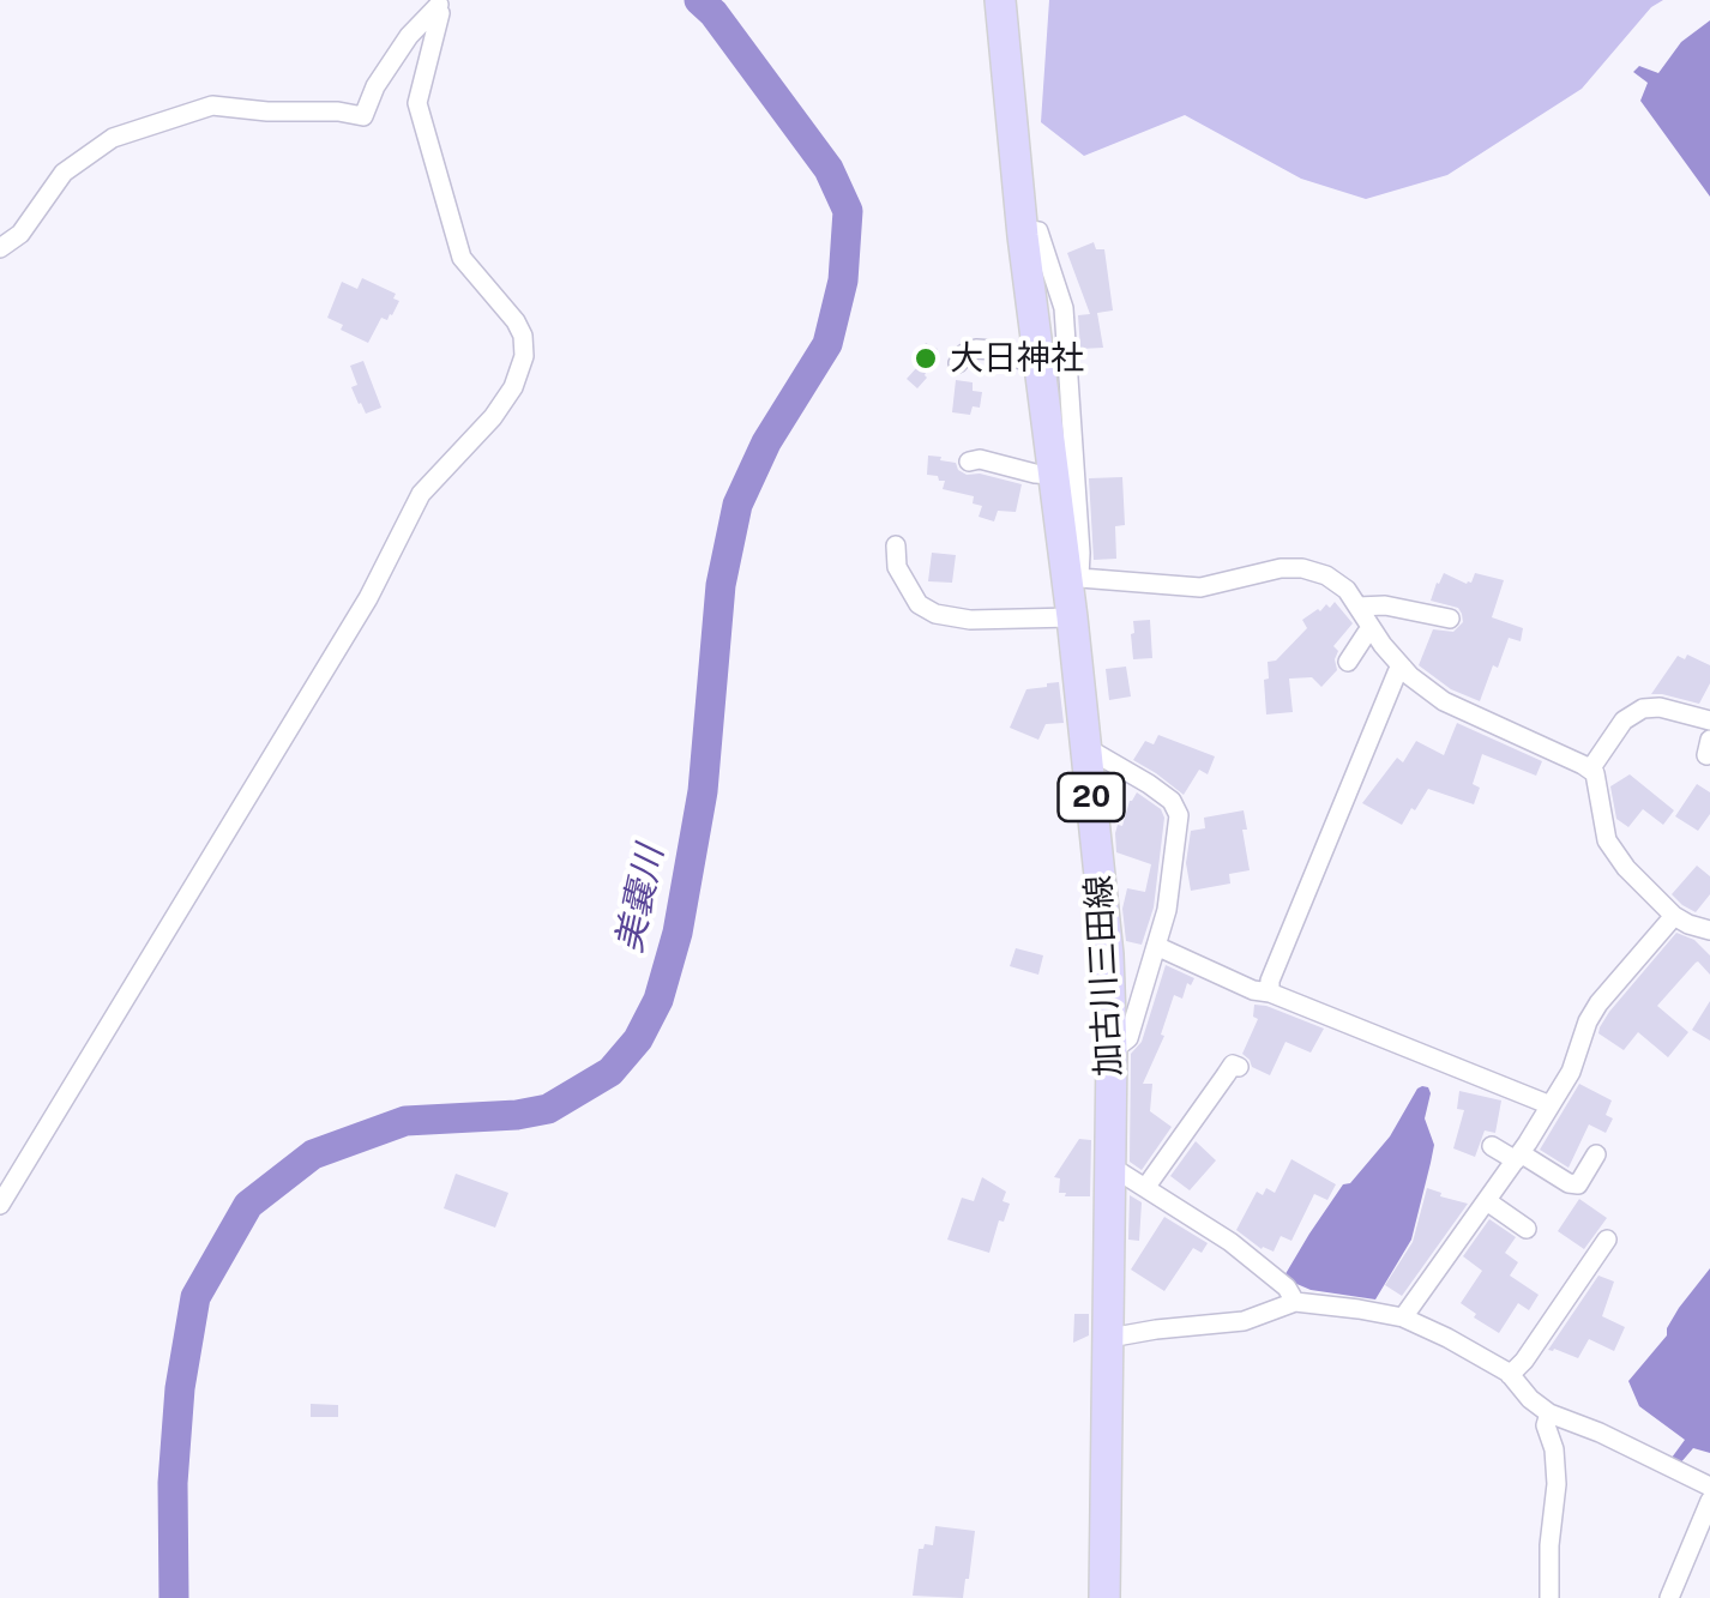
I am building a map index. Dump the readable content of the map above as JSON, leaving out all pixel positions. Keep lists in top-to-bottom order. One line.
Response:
{"streets":{"main road":["20","加古川三田線"]},"water":["美嚢川"],"places":["大日神社"]}
